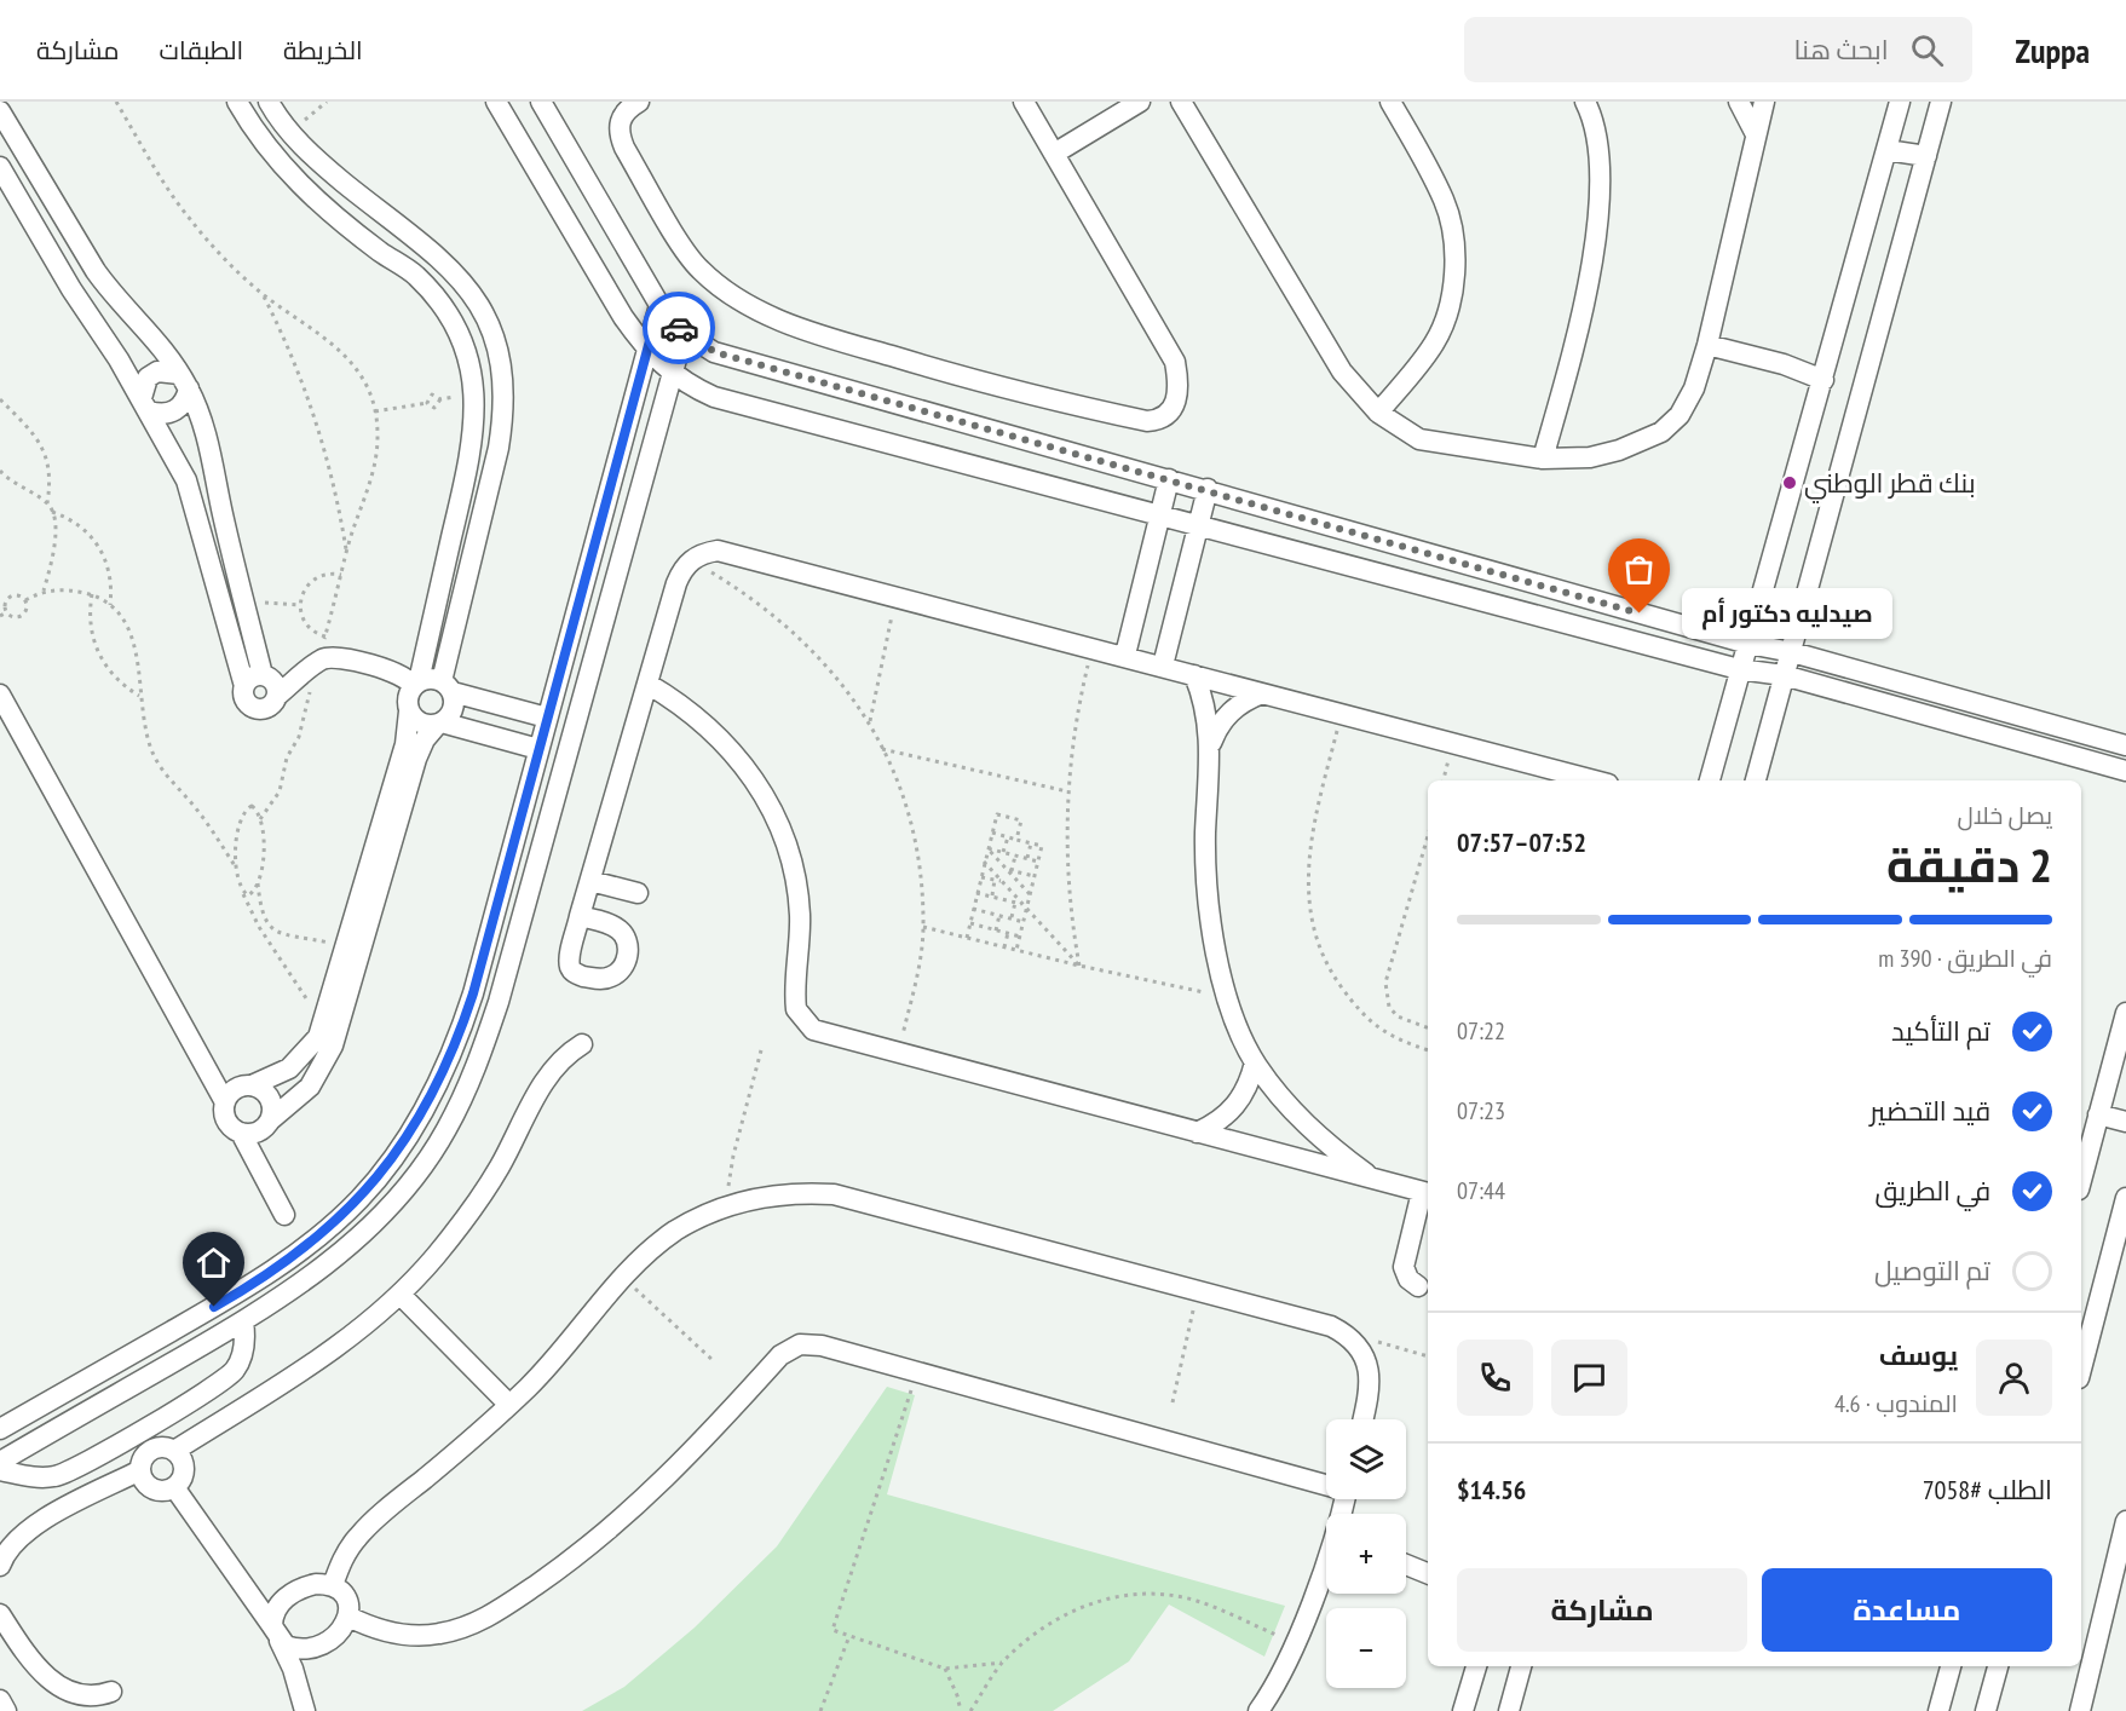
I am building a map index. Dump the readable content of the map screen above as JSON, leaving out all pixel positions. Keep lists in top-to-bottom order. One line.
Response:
{"places":["بنك قطر الوطني","صيدليه دكتور أم"],"page":{"header":"Zuppa","search":"ابحث هنا","nav":["الخريطة","الطبقات","مشاركة"],"bubble":"صيدليه دكتور أم","heading":["2 دقيقة","يصل خلال","07:52–07:57"],"panel":["يوسف","المندوب · 4.6","الطلب #7058","$14.56"],"bar":"في الطريق · 390 m","list":[["تم التأكيد","07:22"],["قيد التحضير","07:23"],["في الطريق","07:44"],"تم التوصيل"],"map_buttons":["+","−"],"buttons":["مساعدة","مشاركة"]}}
